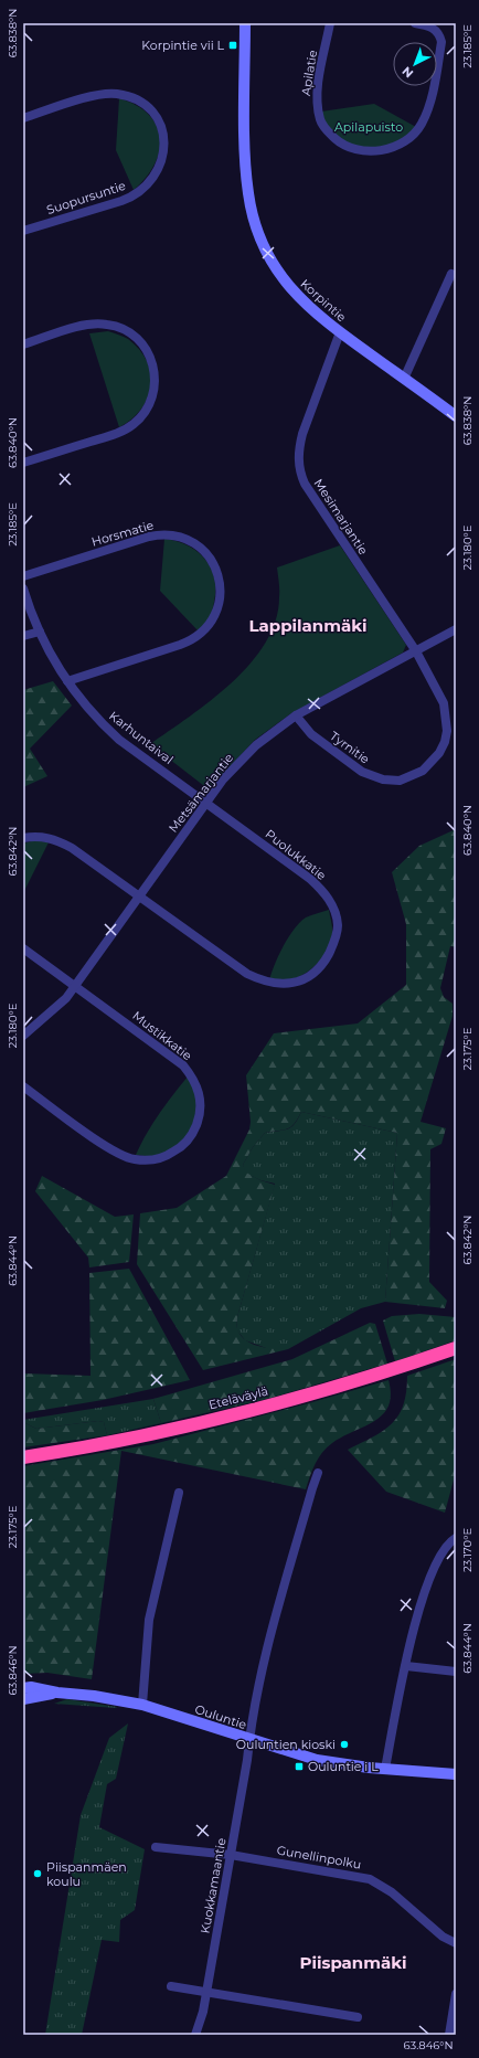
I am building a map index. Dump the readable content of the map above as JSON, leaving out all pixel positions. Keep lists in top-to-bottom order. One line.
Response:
{"streets":{"highway":["Eteläväylä"],"street":["Apilatie","Suopursuntie","Korpintie","Mesimarjantie","Horsmatie","Karhuntaival","Tyrnitie","Metsämarjantie","Puolukkatie","Mustikkatie","Ouluntie","Gunellinpolku","Kuokkamaantie"]},"crossings":[["Korpintie","Mesimarjantie"],["Mesimarjantie","Tyrnitie"],["Mesimarjantie","Metsämarjantie"],["Horsmatie","Karhuntaival"],["Karhuntaival","Metsämarjantie"],["Karhuntaival","Puolukkatie"],["Tyrnitie","Metsämarjantie"],["Metsämarjantie","Puolukkatie"],["Metsämarjantie","Mustikkatie"],["Ouluntie","Kuokkamaantie"],["Gunellinpolku","Kuokkamaantie"]],"districts":["Lappilanmäki","Piispanmäki"],"parks":["Apilapuisto"],"places":{"transit":["Korpintie vii L","Ouluntie i L"],"other":["Ouluntien kioski","Piispanmäen koulu"]},"north":"bottom left","coordinates":["63.838°N","23.185°E","63.840°N","23.180°E","63.842°N","23.175°E","63.844°N","23.170°E","63.846°N"]}
